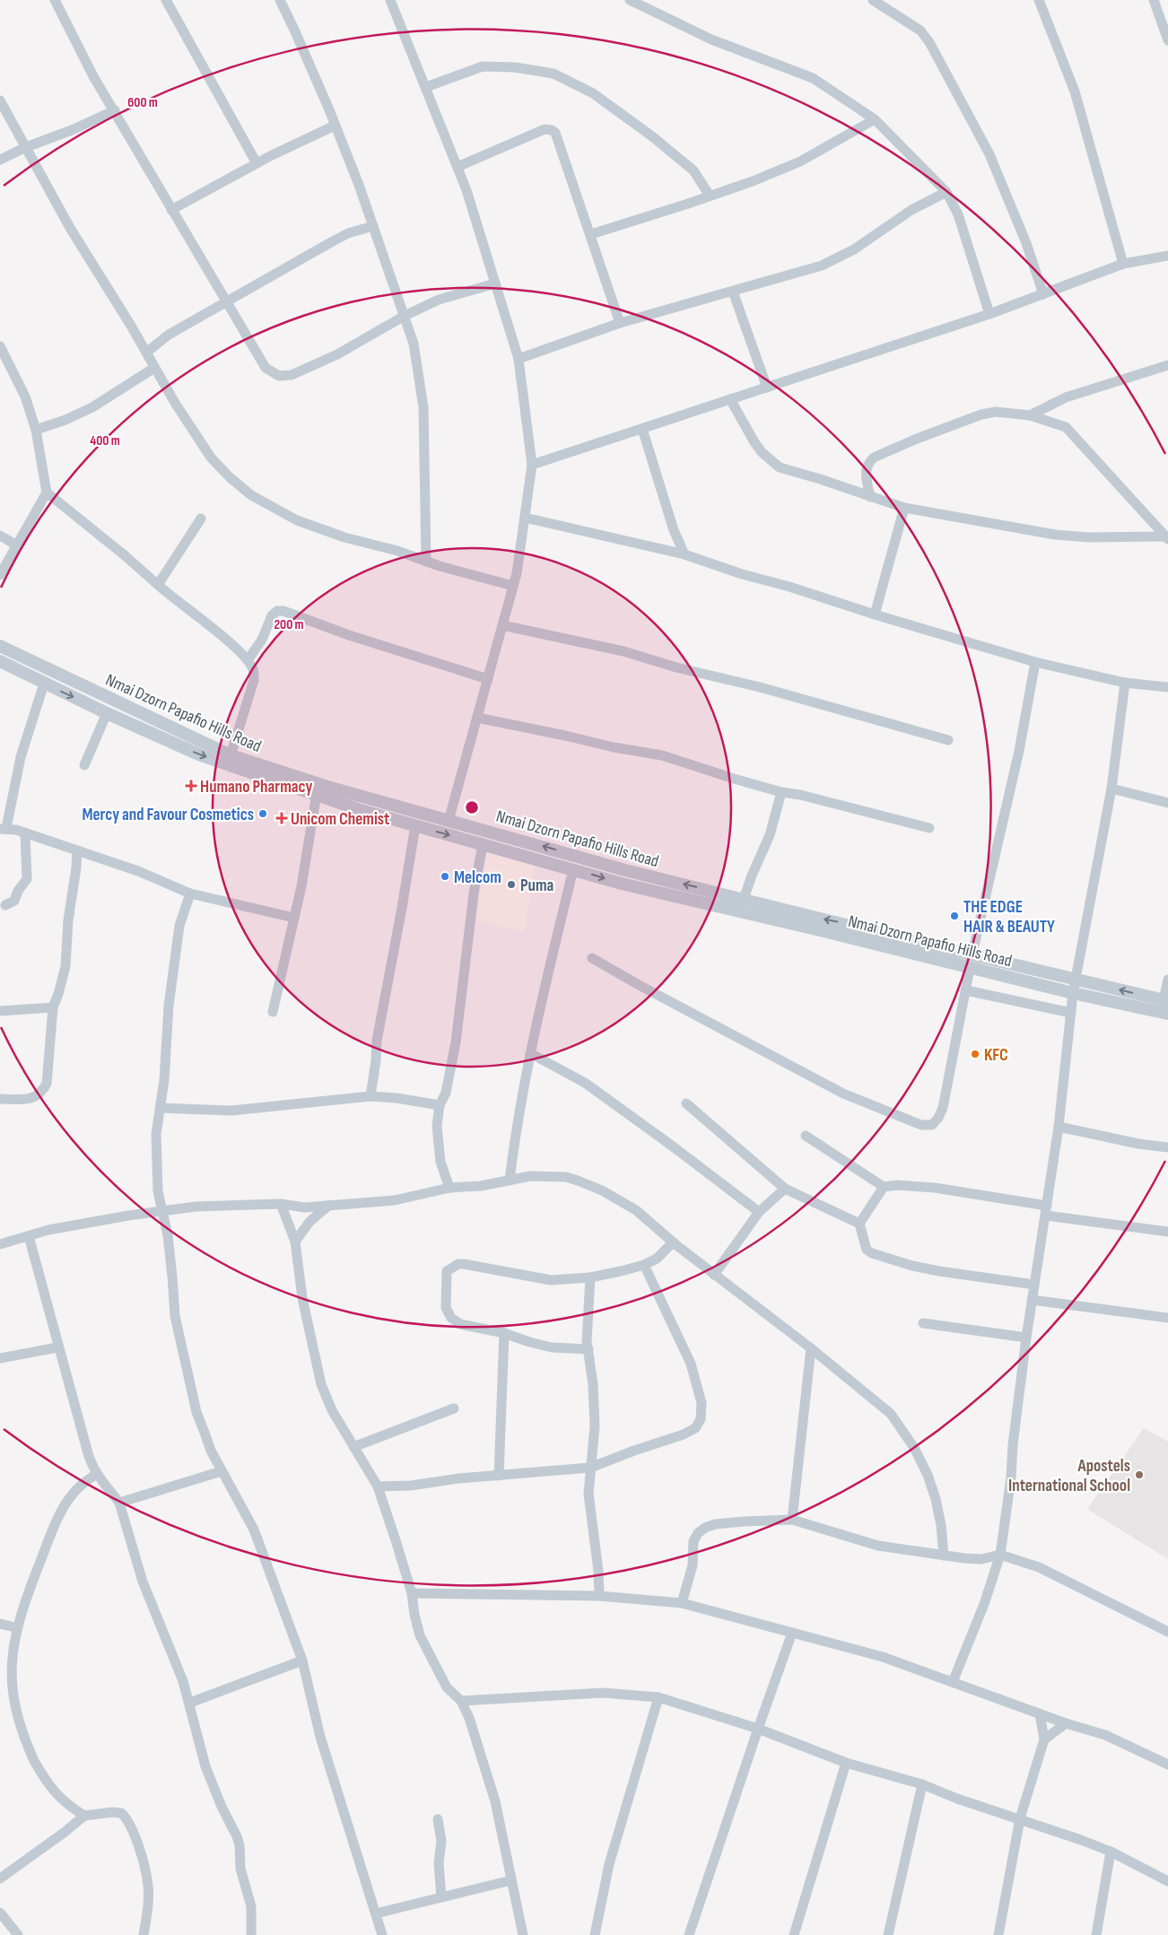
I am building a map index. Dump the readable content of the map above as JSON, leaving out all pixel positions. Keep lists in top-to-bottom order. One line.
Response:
{"streets":{"street":["Nmai Dzorn Papafio Hills Road"]},"places":{"health":["Humano Pharmacy","Unicom Chemist"],"other":["Mercy and Favour Cosmetics","Melcom","Puma","THE EDGE HAIR & BEAUTY","KFC","Apostels International School"]},"rings":["600 m","400 m","200 m"]}
